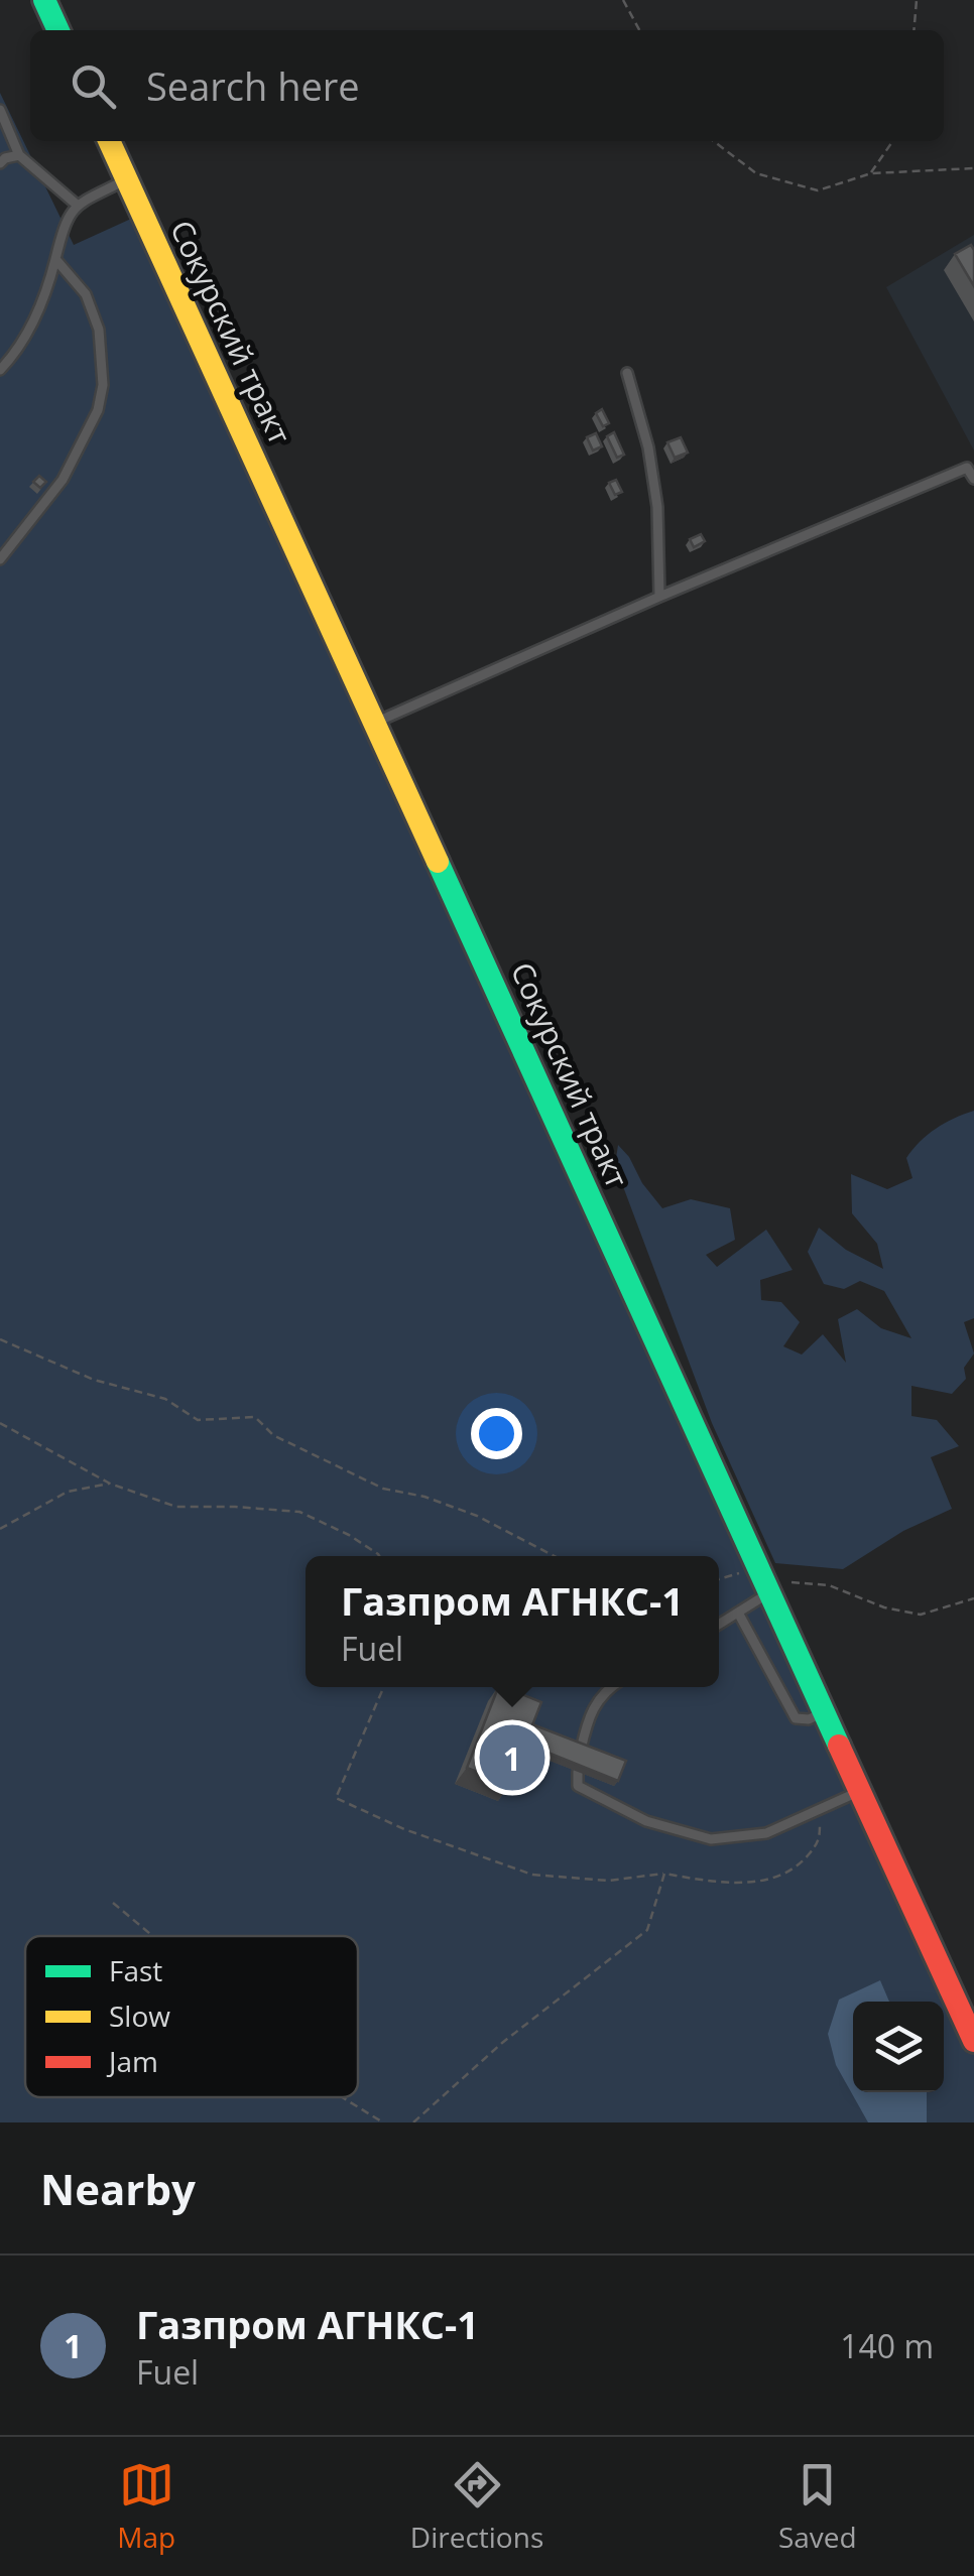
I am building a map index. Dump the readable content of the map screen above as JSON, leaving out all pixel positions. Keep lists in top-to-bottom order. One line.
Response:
{"streets":{"street":["Сокурский тракт"]},"legend":["Fast","Slow","Jam"],"page":{"search":"Search here","popup":["Газпром АГНКС-1","Fuel"],"pins":"1","heading":"Nearby","list":[{"mark":"1","name":"Газпром АГНКС-1","note":"Fuel","value":"140 m"}],"nav":["Map","Directions","Saved"]}}
